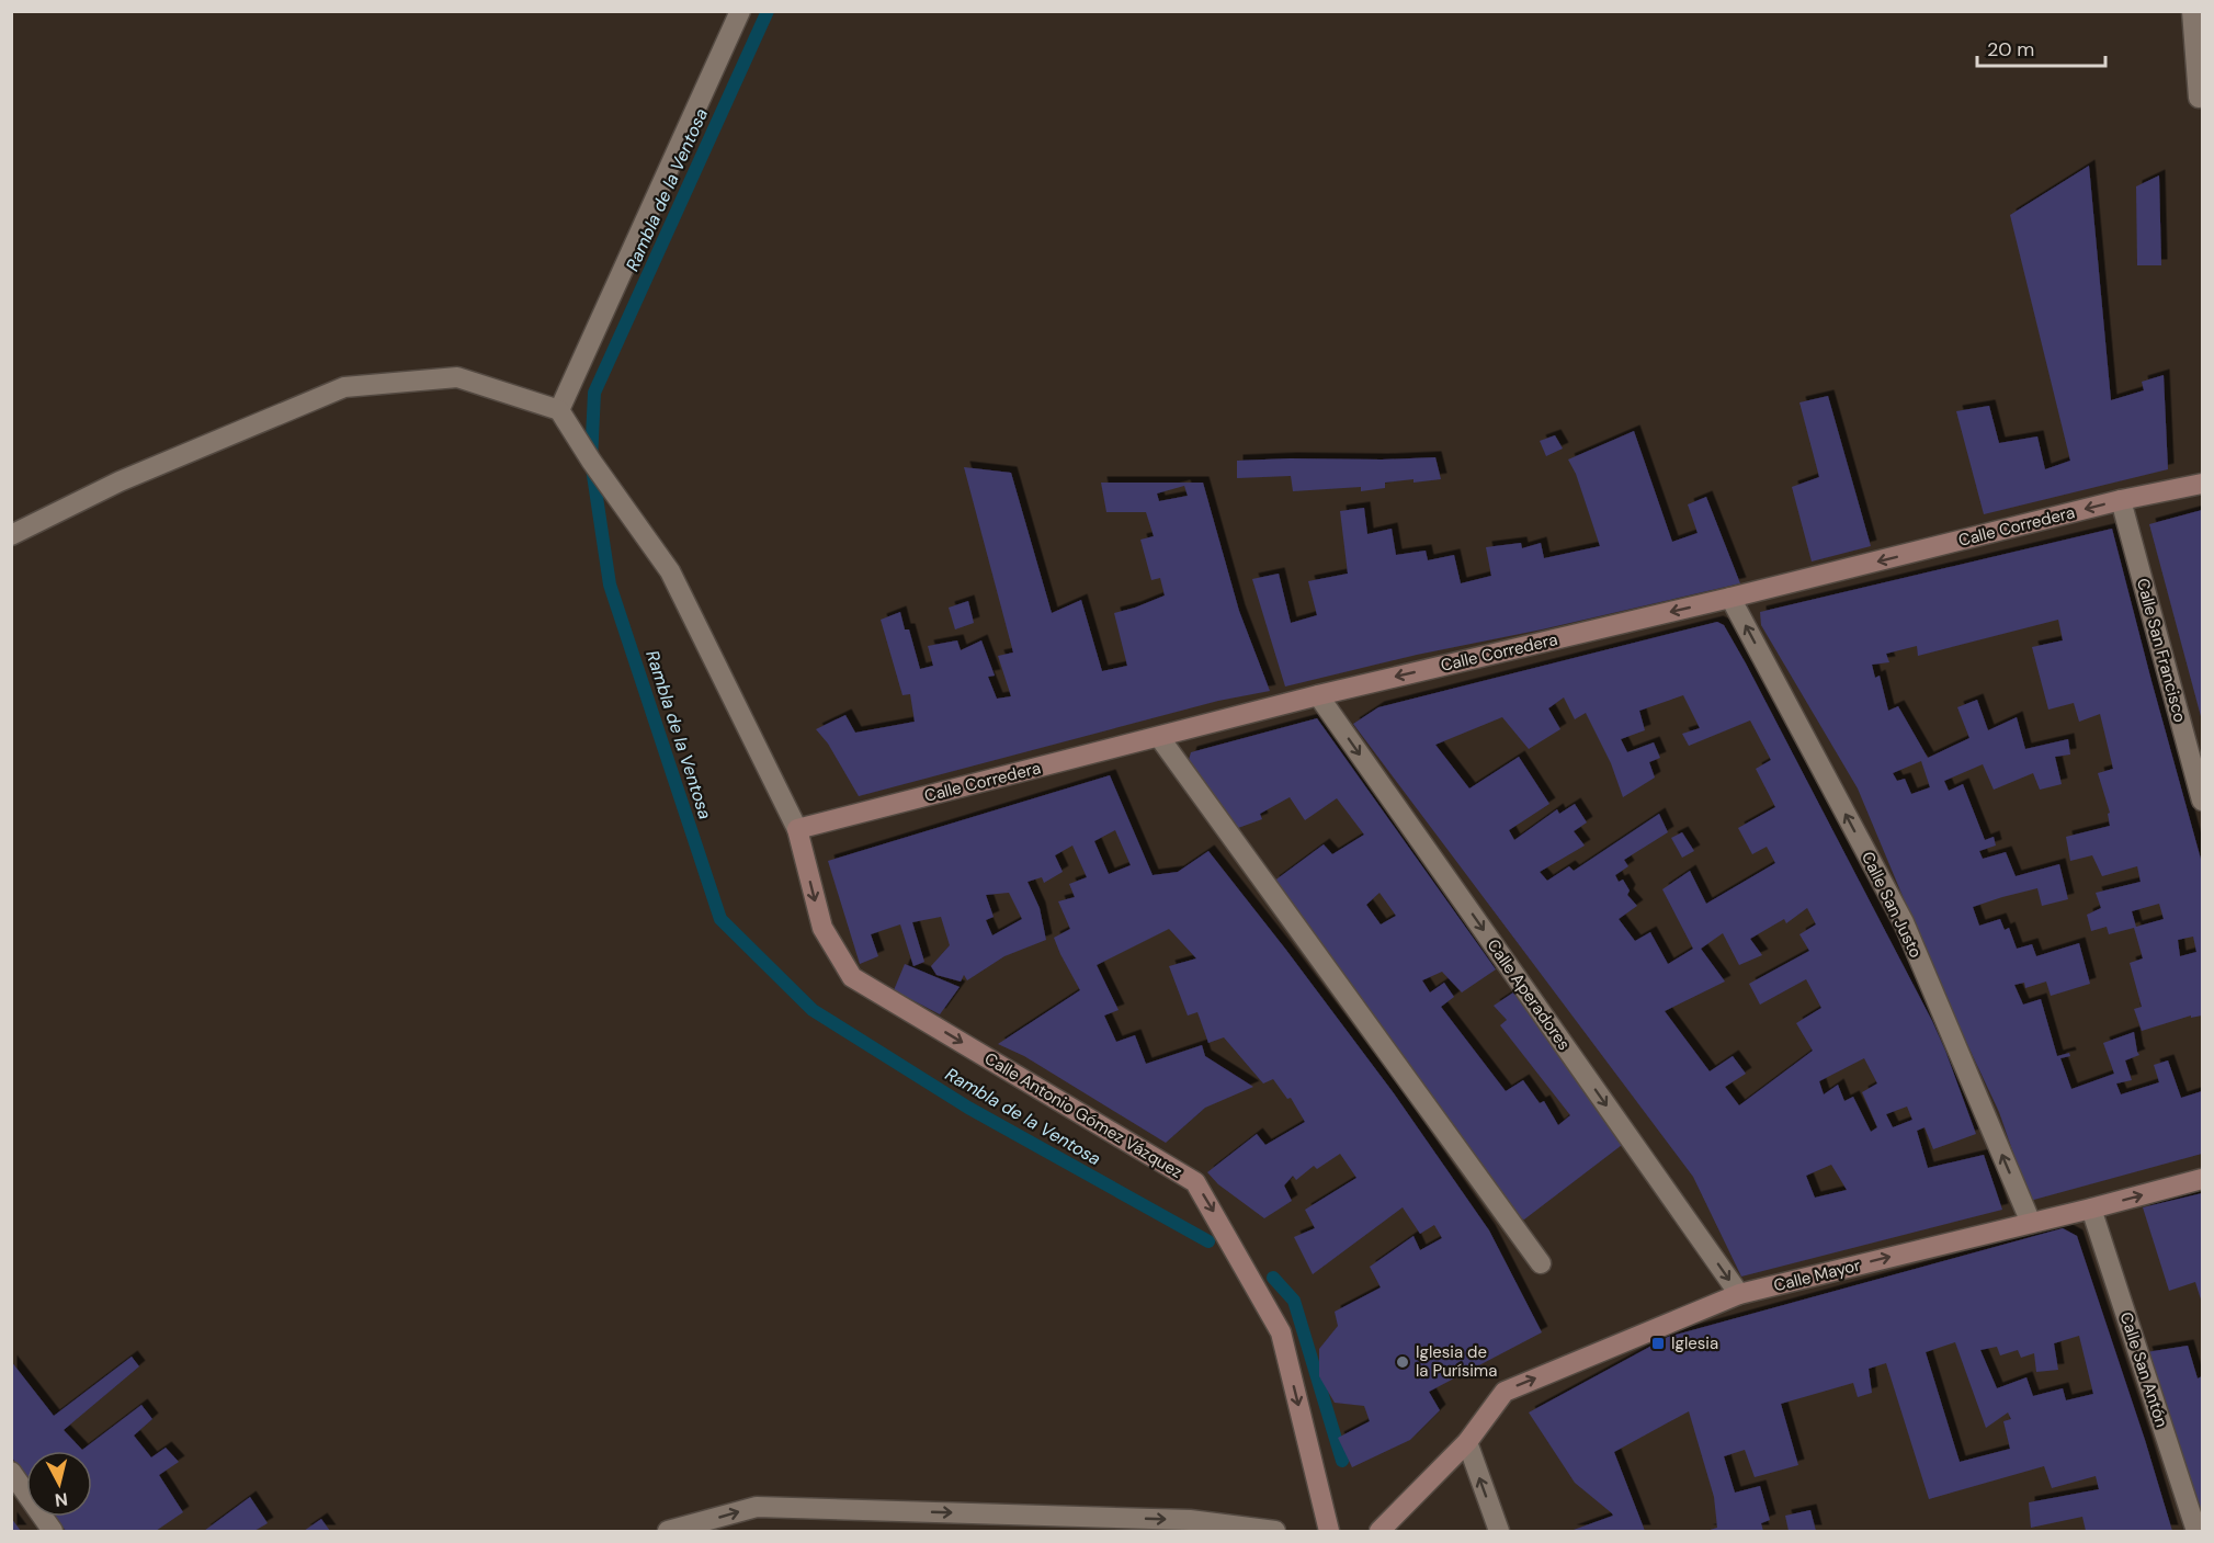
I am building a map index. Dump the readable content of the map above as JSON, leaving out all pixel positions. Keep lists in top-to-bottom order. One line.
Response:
{"streets":{"street":["Calle Corredera","Calle San Francisco","Calle San Justo","Calle Aperadores","Calle Antonio Gómez Vázquez","Calle Mayor","Calle San Antón"]},"crossings":[["Calle Corredera","Calle San Francisco"],["Calle Corredera","Calle San Justo"],["Calle Corredera","Calle Aperadores"],["Calle Corredera","Calle Antonio Gómez Vázquez"],["Calle San Justo","Calle Mayor"],["Calle Aperadores","Calle Mayor"],["Calle Mayor","Calle San Antón"]],"one_way":["Calle Corredera","Calle San Justo","Calle Antonio Gómez Vázquez","Calle Mayor"],"water":["Rambla de la Ventosa"],"places":{"transit":["Iglesia"],"other":["Iglesia de la Purísima"]},"scale_bar":"20 m","north":"bottom"}
